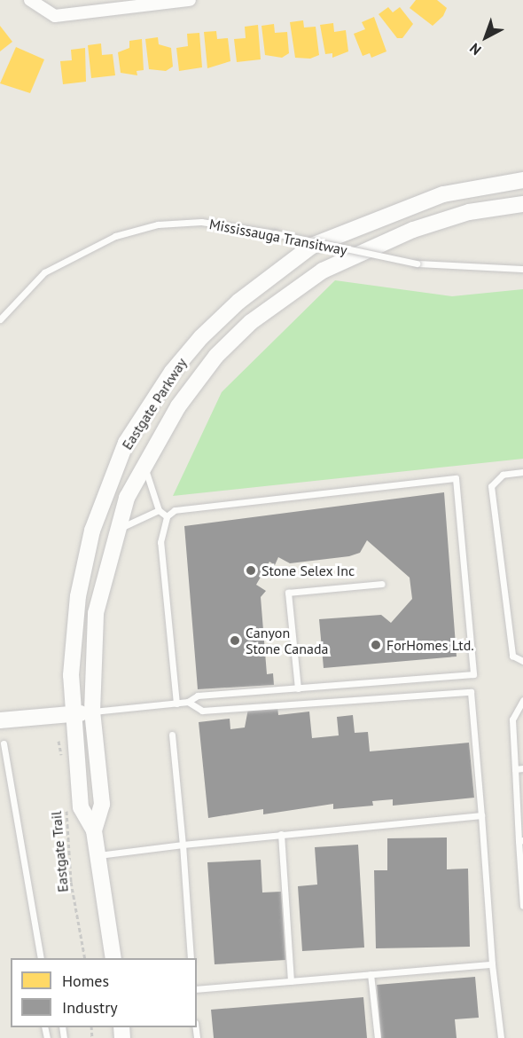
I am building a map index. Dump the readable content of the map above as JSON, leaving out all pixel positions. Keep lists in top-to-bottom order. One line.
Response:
{"streets":{"main road":["Eastgate Parkway"],"lane":["Mississauga Transitway"],"path":["Eastgate Trail"]},"places":["Stone Selex Inc","Canyon Stone Canada","ForHomes Ltd."],"legend":["Homes","Industry"],"north":"bottom left"}
